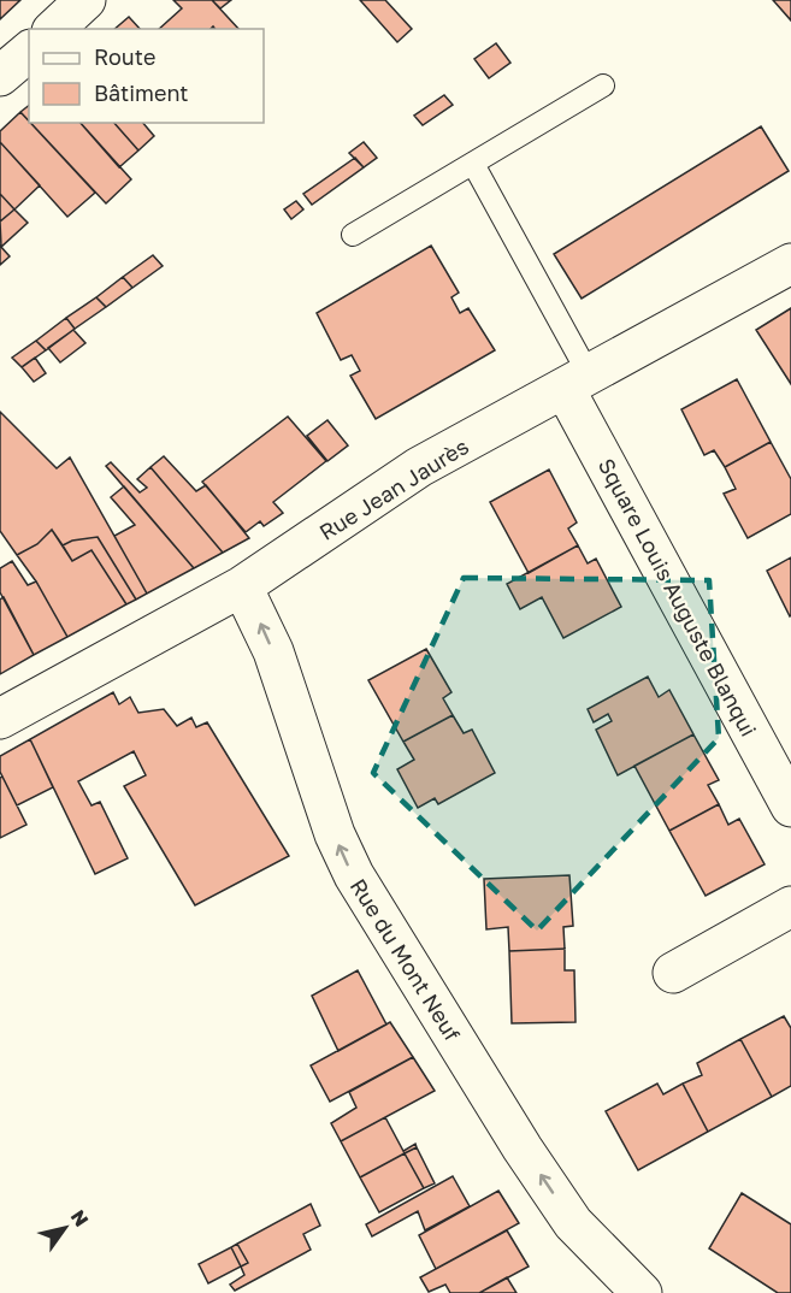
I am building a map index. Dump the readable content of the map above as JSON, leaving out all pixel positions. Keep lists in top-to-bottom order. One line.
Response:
{"streets":{"street":["Rue Jean Jaurès","Square Louis Auguste Blanqui","Rue du Mont Neuf"]},"crossings":[["Rue Jean Jaurès","Square Louis Auguste Blanqui"],["Rue Jean Jaurès","Rue du Mont Neuf"]],"one_way":["Rue du Mont Neuf"],"legend":["Route","Bâtiment"],"north":"top right"}
